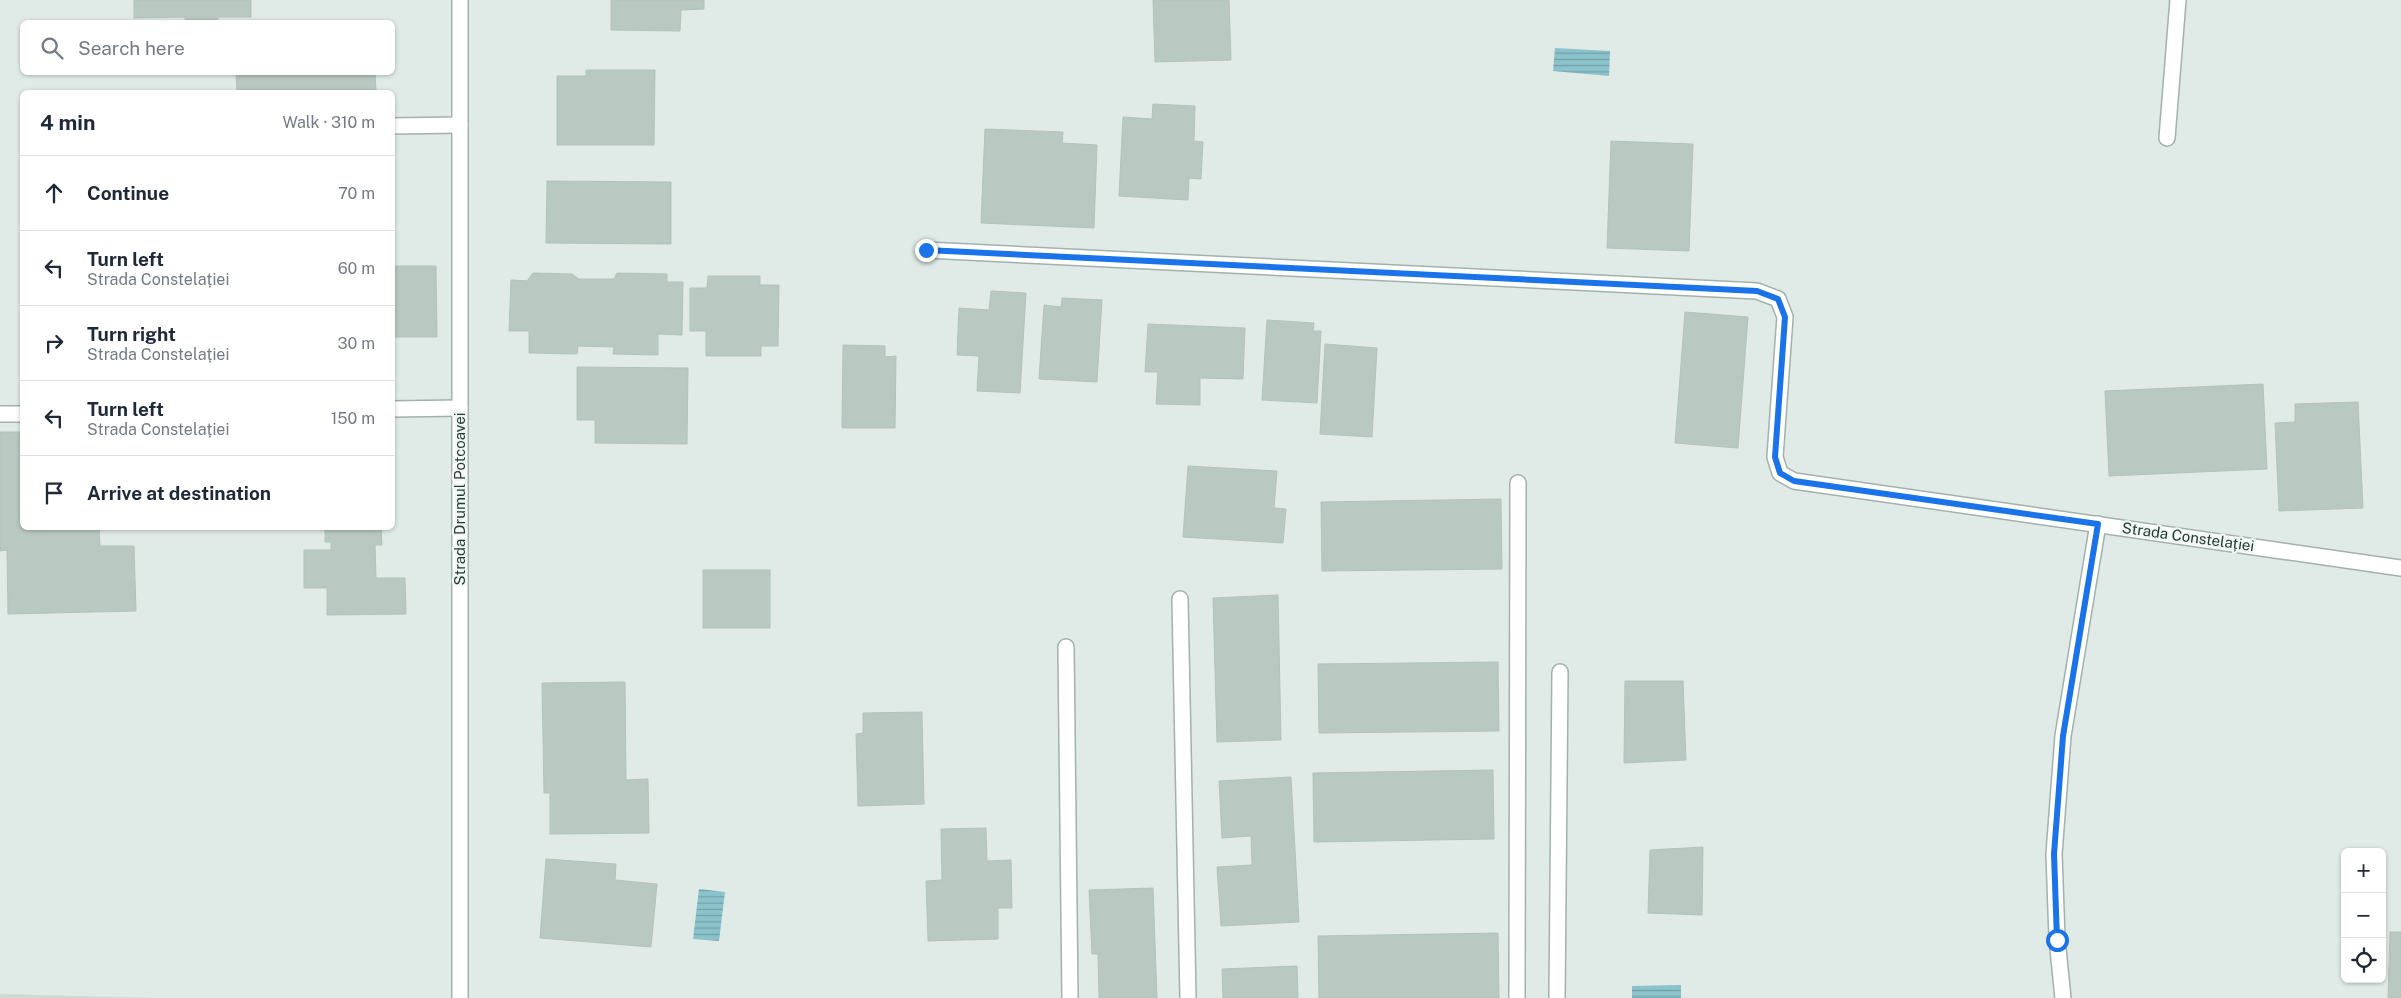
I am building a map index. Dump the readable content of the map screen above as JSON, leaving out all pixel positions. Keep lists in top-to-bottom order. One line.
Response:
{"streets":{"street":["Strada Drumul Potcoavei","Strada Constelației"]},"page":{"search":"Search here","heading":["4 min","Walk · 310 m"],"list":[["Continue","70 m"],["Turn left","Strada Constelației","60 m"],["Turn right","Strada Constelației","30 m"],["Turn left","Strada Constelației","150 m"],"Arrive at destination"],"map_buttons":["+","−"]}}
